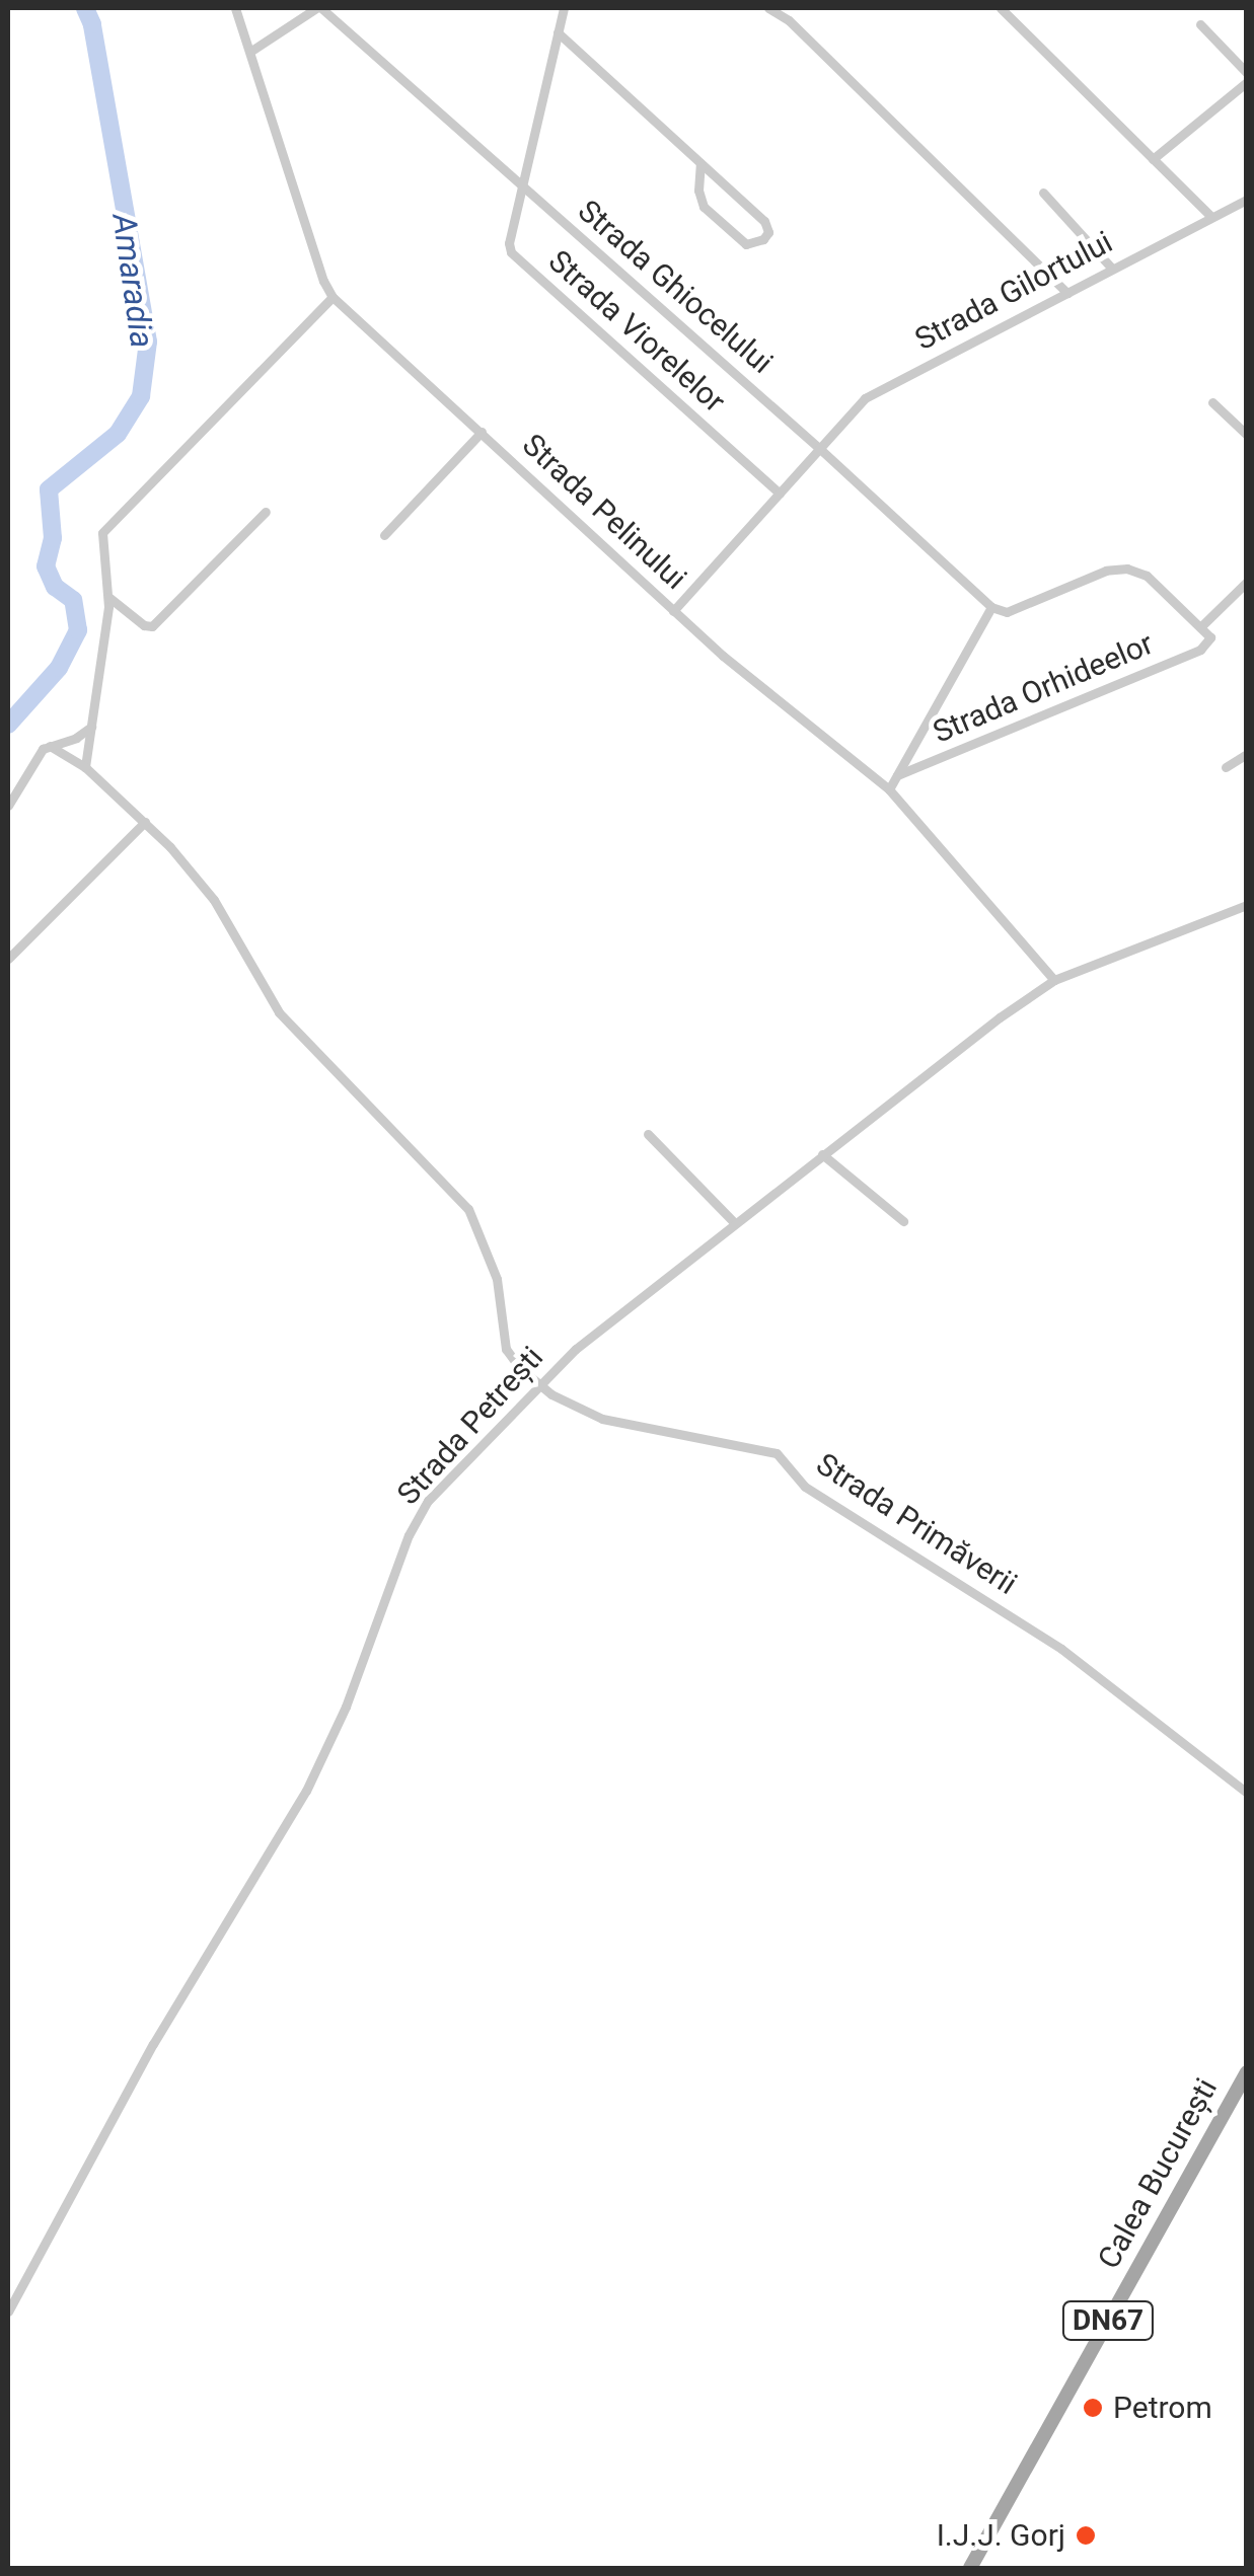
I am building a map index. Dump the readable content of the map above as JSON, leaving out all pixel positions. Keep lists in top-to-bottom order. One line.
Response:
{"streets":{"main road":["Calea București","DN67"],"street":["Strada Ghiocelului","Strada Gilortului","Strada Viorelelor","Strada Pelinului","Strada Orhideelor","Strada Petrești","Strada Primăverii"]},"crossings":[["Strada Ghiocelului","Strada Gilortului"],["Strada Ghiocelului","Strada Viorelelor"],["Strada Pelinului","Strada Petrești"],["Strada Petrești","Strada Primăverii"]],"water":["Amaradia"],"places":["Petrom","I.J.J. Gorj"]}
